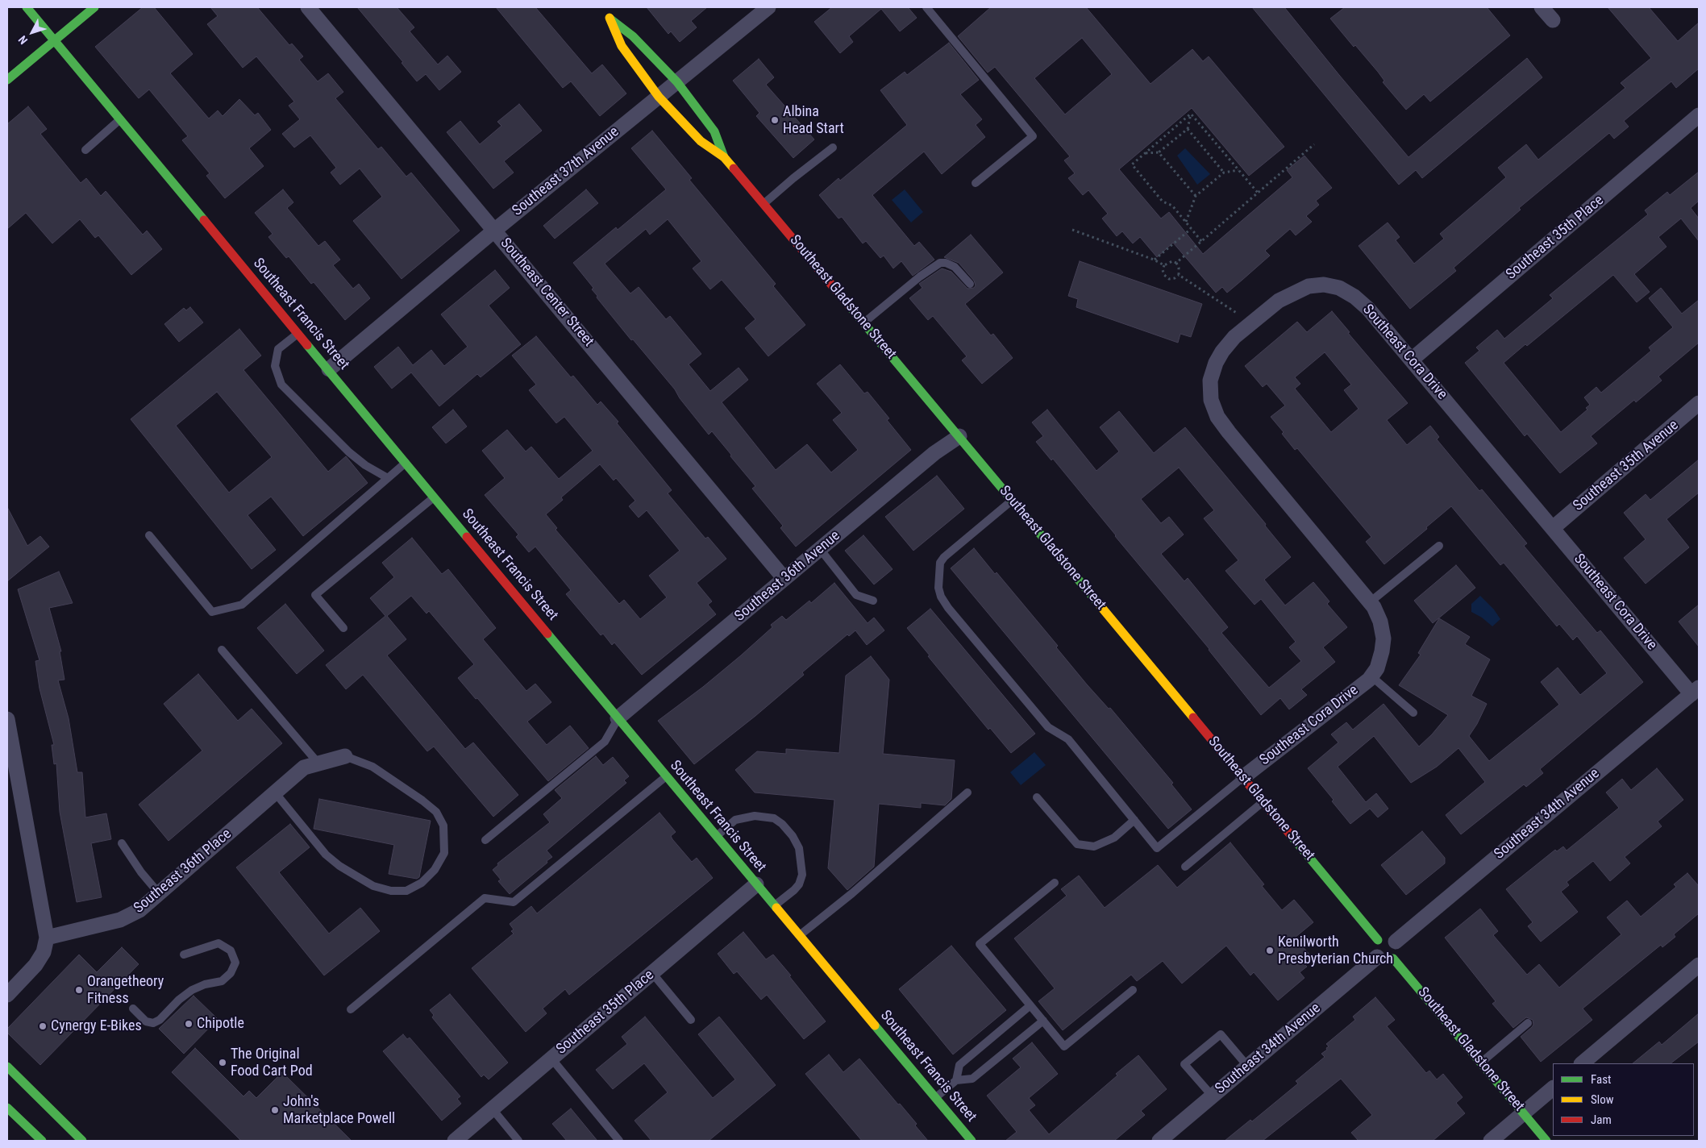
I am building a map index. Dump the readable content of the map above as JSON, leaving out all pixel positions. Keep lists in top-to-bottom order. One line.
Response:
{"streets":{"street":["Southeast 37th Avenue","Southeast 35th Place","Southeast Center Street","Southeast Gladstone Street","Southeast Francis Street","Southeast Cora Drive","Southeast 35th Avenue","Southeast 36th Avenue","Southeast 34th Avenue","Southeast 36th Place"]},"crossings":[["Southeast 37th Avenue","Southeast Center Street"],["Southeast 37th Avenue","Southeast Gladstone Street"],["Southeast 37th Avenue","Southeast Francis Street"],["Southeast 35th Place","Southeast Francis Street"],["Southeast 35th Place","Southeast Cora Drive"],["Southeast Center Street","Southeast 36th Avenue"],["Southeast Gladstone Street","Southeast Cora Drive"],["Southeast Gladstone Street","Southeast 36th Avenue"],["Southeast Gladstone Street","Southeast 34th Avenue"],["Southeast Francis Street","Southeast 36th Avenue"],["Southeast Cora Drive","Southeast 35th Avenue"],["Southeast Cora Drive","Southeast 34th Avenue"]],"places":["Albina Head Start","Kenilworth Presbyterian Church","Orangetheory Fitness","Chipotle","Cynergy E-Bikes","The Original Food Cart Pod","John's Marketplace Powell"],"legend":["Fast","Slow","Jam"],"north":"bottom left"}
